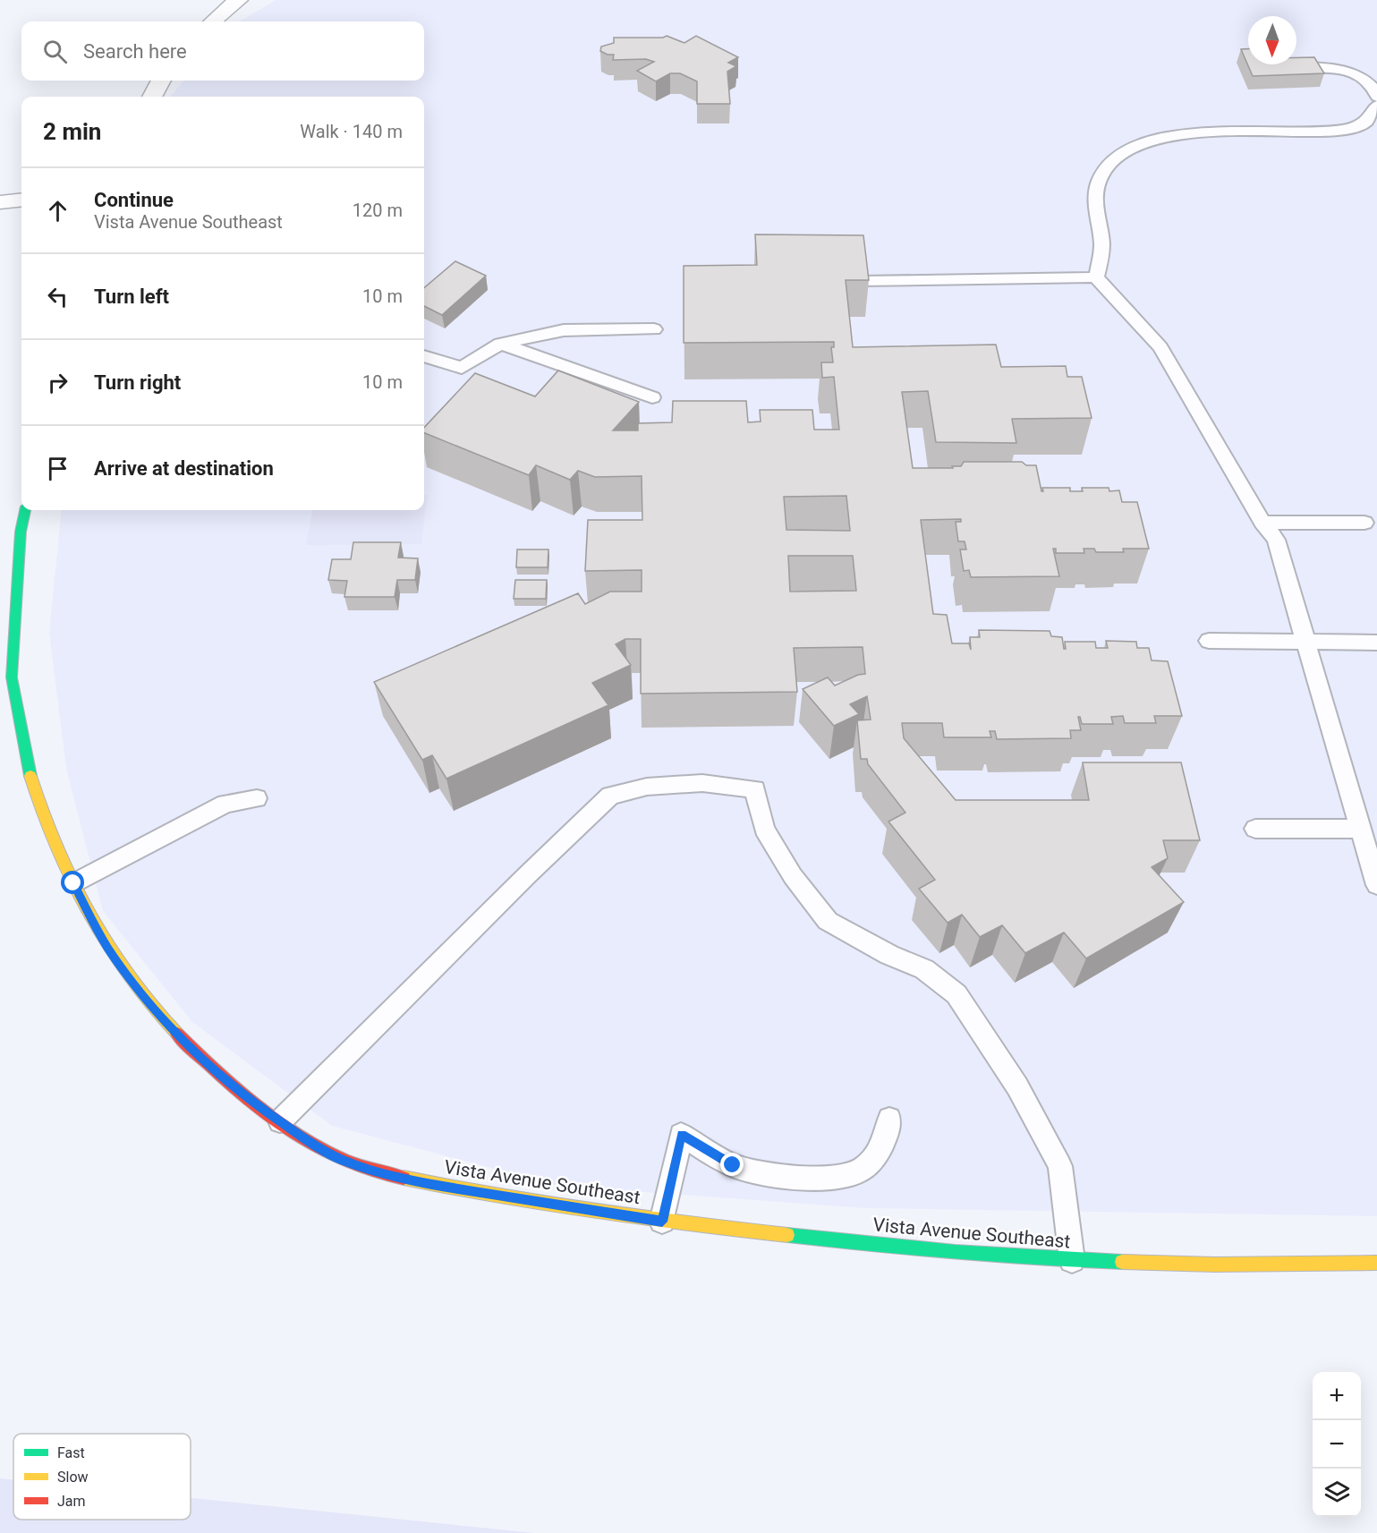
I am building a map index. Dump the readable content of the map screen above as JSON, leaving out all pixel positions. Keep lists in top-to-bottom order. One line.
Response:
{"streets":{"street":["Vista Avenue Southeast"]},"legend":["Fast","Slow","Jam"],"north":"bottom","page":{"search":"Search here","heading":["2 min","Walk · 140 m"],"list":[["Continue","Vista Avenue Southeast","120 m"],["Turn left","10 m"],["Turn right","10 m"],"Arrive at destination"],"map_buttons":["+","−"]}}
